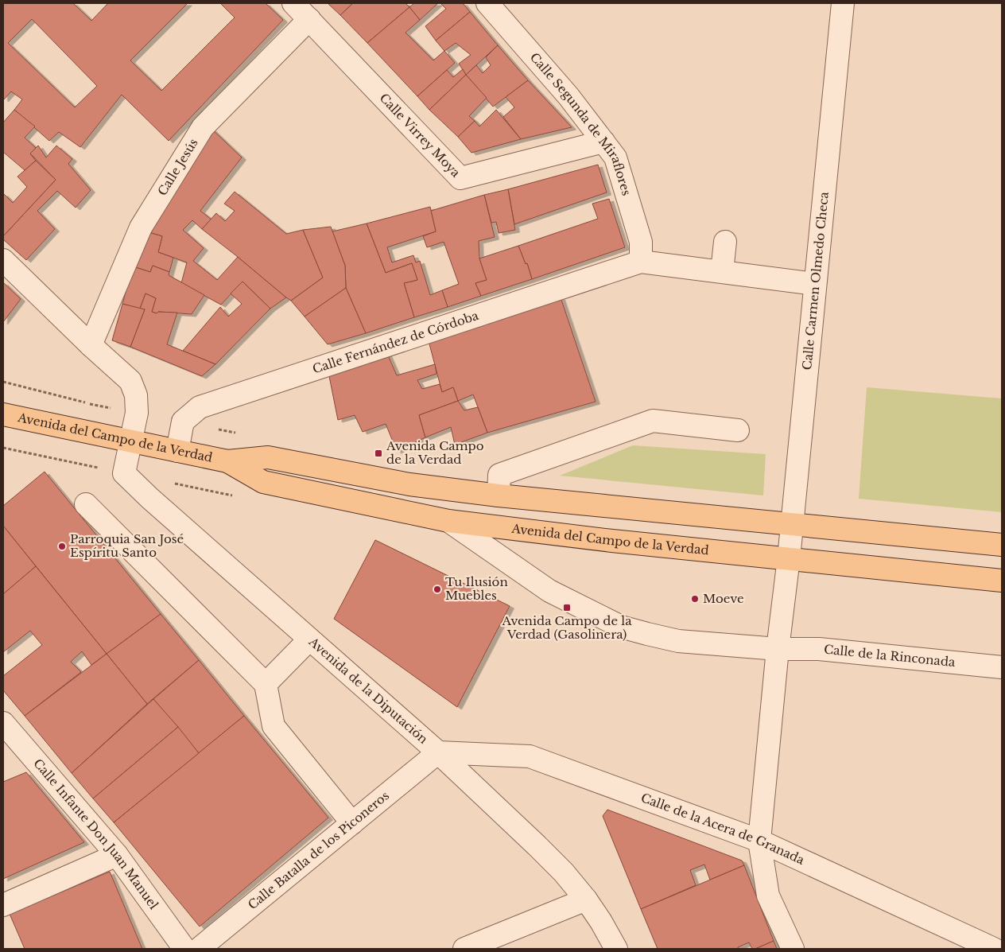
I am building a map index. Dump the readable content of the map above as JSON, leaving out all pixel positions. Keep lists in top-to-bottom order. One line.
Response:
{"streets":{"main road":["Avenida del Campo de la Verdad"],"street":["Calle Segunda de Miraflores","Calle Virrey Moya","Calle Jesús","Calle Carmen Olmedo Checa","Calle Fernández de Córdoba","Calle de la Rinconada","Avenida de la Diputación","Calle de la Acera de Granada","Calle Infante Don Juan Manuel","Calle Batalla de los Piconeros"]},"crossings":[["Calle Segunda de Miraflores","Calle Virrey Moya"],["Calle Segunda de Miraflores","Calle Fernández de Córdoba"],["Calle Virrey Moya","Calle Jesús"],["Calle Carmen Olmedo Checa","Avenida del Campo de la Verdad"],["Calle Fernández de Córdoba","Avenida del Campo de la Verdad"],["Avenida del Campo de la Verdad","Calle de la Rinconada"],["Avenida del Campo de la Verdad","Avenida de la Diputación"],["Avenida de la Diputación","Calle de la Acera de Granada"],["Avenida de la Diputación","Calle Batalla de los Piconeros"],["Calle de la Acera de Granada","Calle Batalla de los Piconeros"]],"places":{"transit":["Avenida Campo de la Verdad","Avenida Campo de la Verdad (Gasolinera)"],"other":["Parroquia San José Espíritu Santo","Tu Ilusión Muebles","Moeve"]}}
